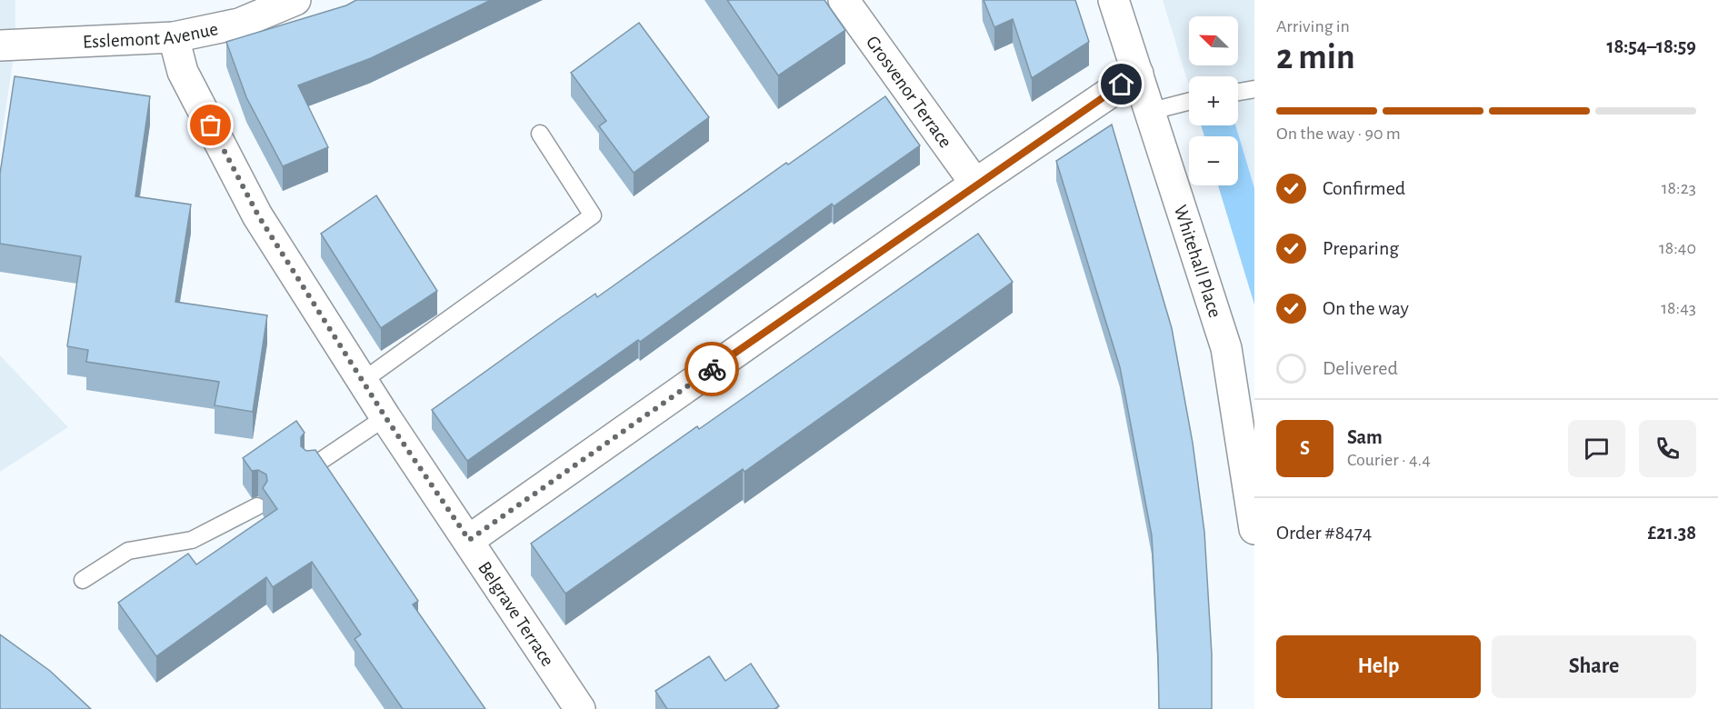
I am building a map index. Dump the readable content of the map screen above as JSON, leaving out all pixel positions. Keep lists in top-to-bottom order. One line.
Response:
{"streets":{"street":["Esslemont Avenue","Grosvenor Terrace","Whitehall Place","Belgrave Terrace"]},"crossings":[["Esslemont Avenue","Belgrave Terrace"]],"north":"top left","page":{"heading":["2 min","Arriving in","18:54–18:59"],"panel":["Sam","Courier · 4.4","Order #8474","£21.38"],"map_buttons":["+","−"],"bar":"On the way · 90 m","list":[["Confirmed","18:23"],["Preparing","18:40"],["On the way","18:43"],"Delivered"],"round":"S","buttons":["Help","Share"]}}
